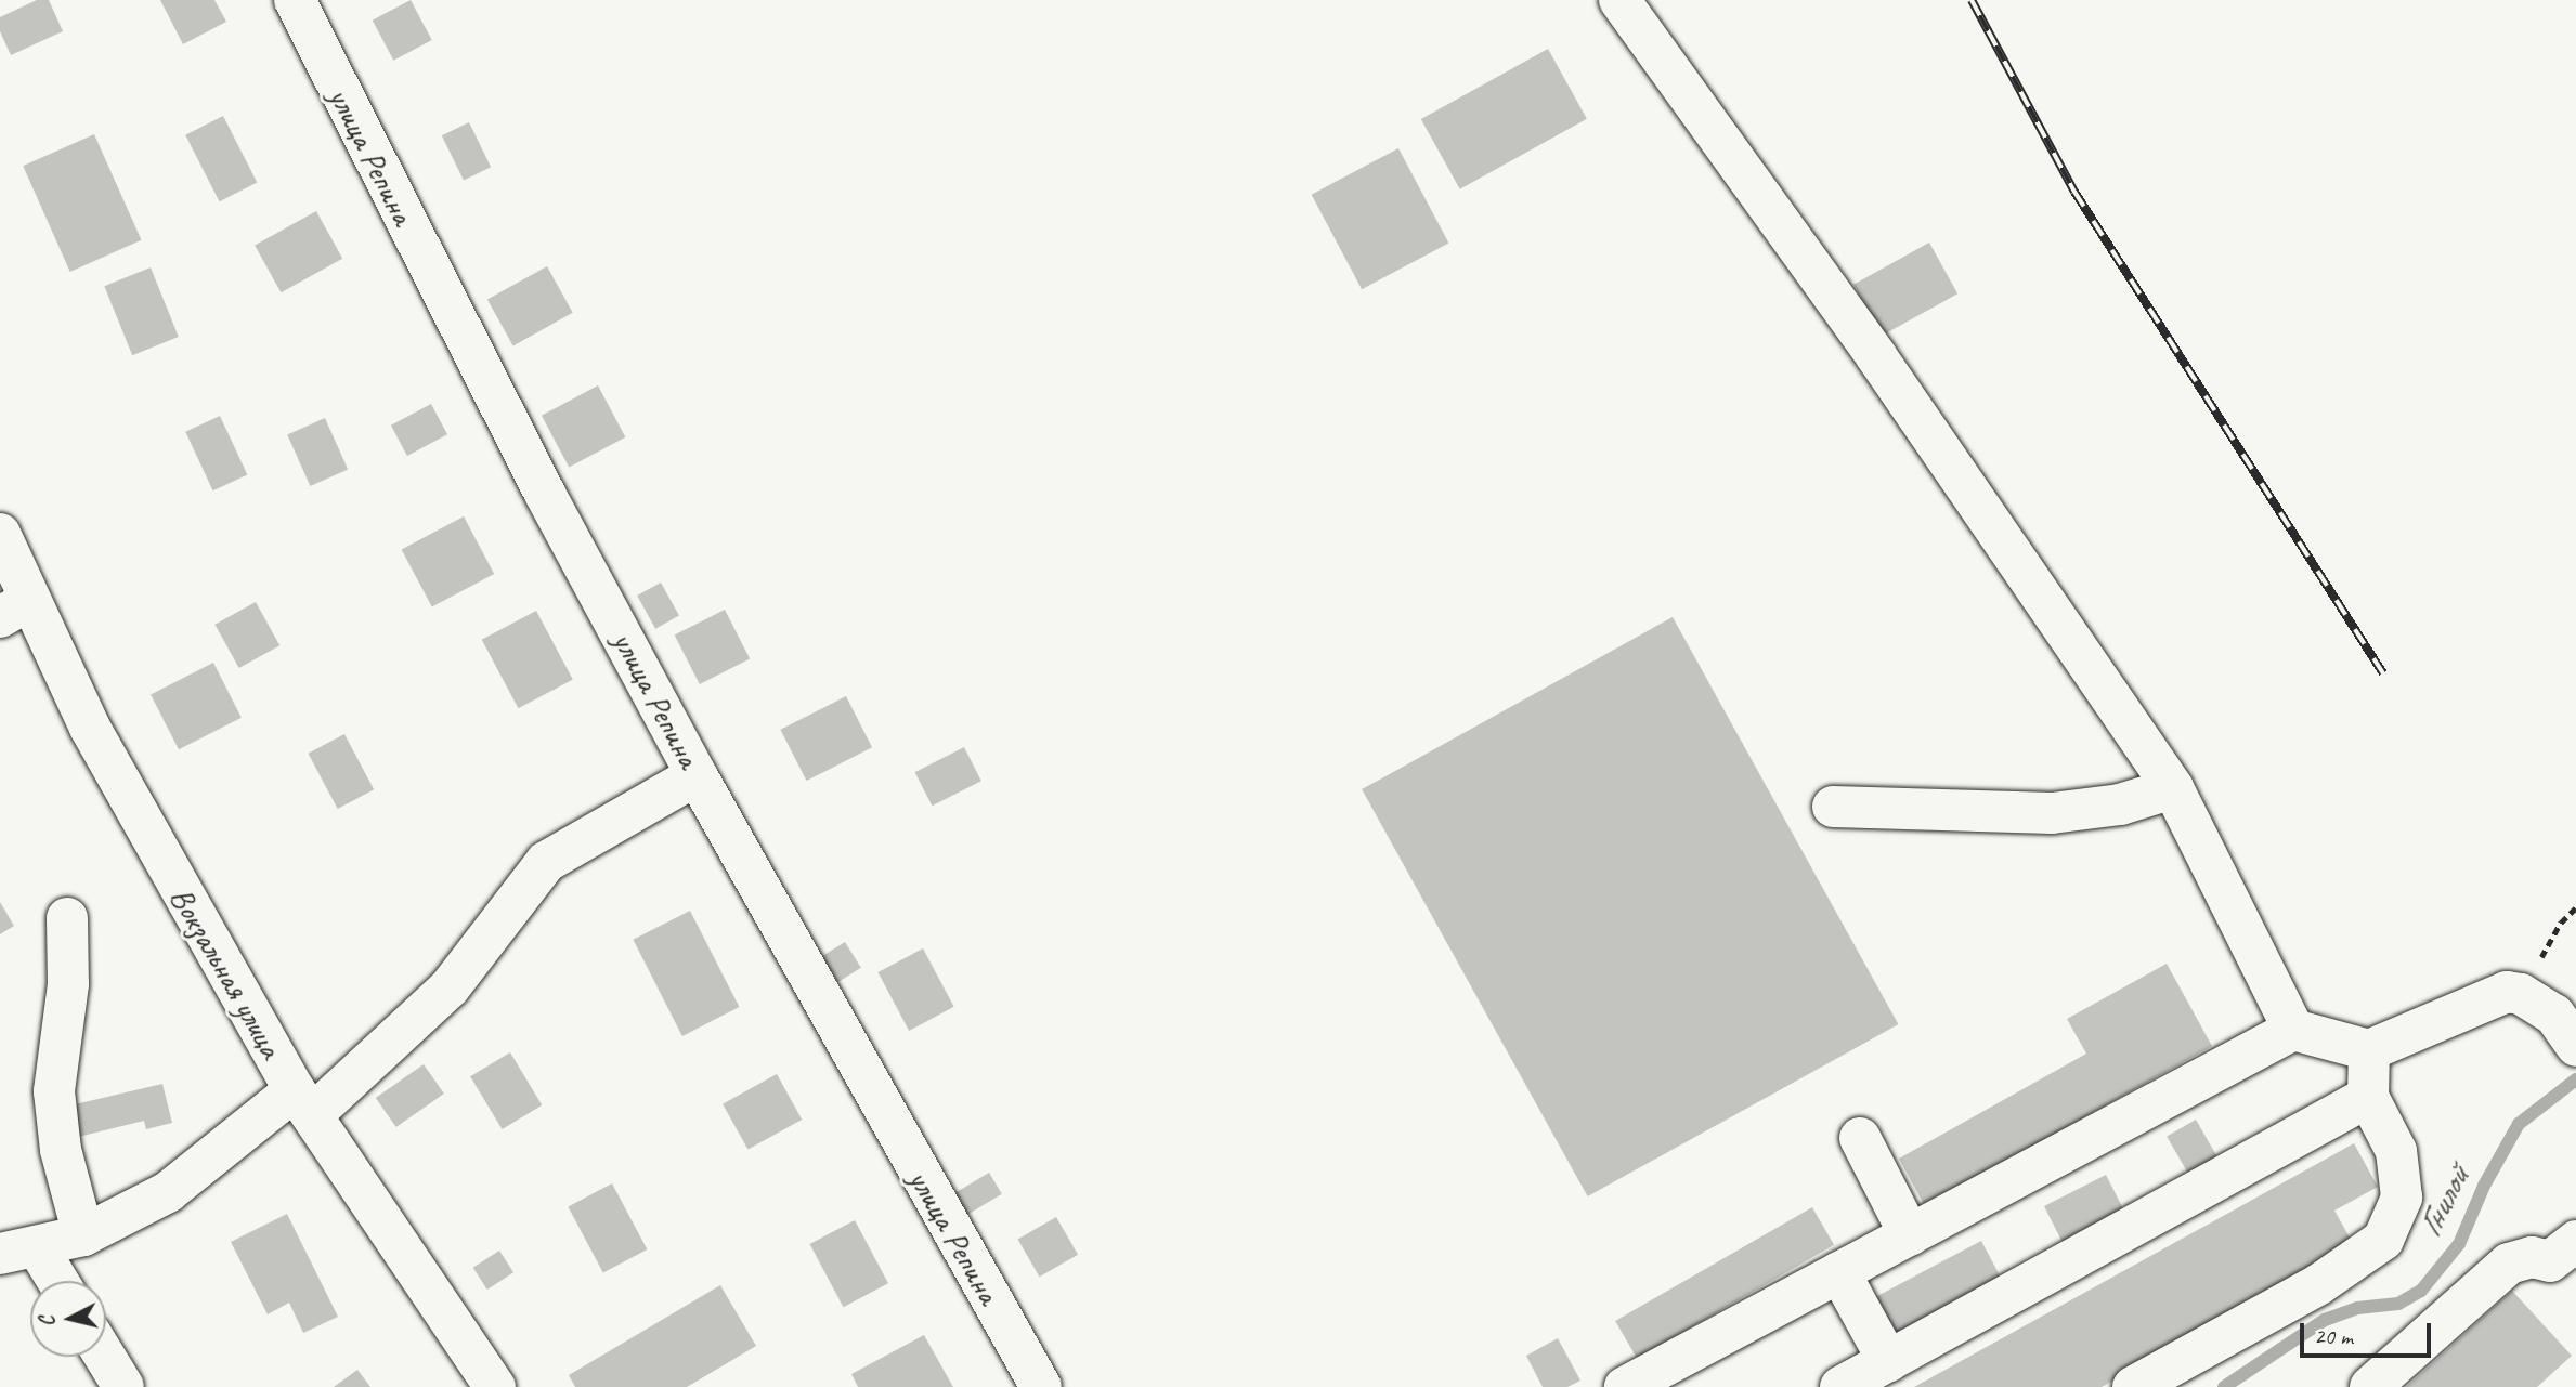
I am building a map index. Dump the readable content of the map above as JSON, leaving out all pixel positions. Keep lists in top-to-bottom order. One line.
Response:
{"streets":{"street":["улица Репина","Вокзальная улица"]},"water":["Гнилой"],"scale_bar":"20 m","north":"left"}
